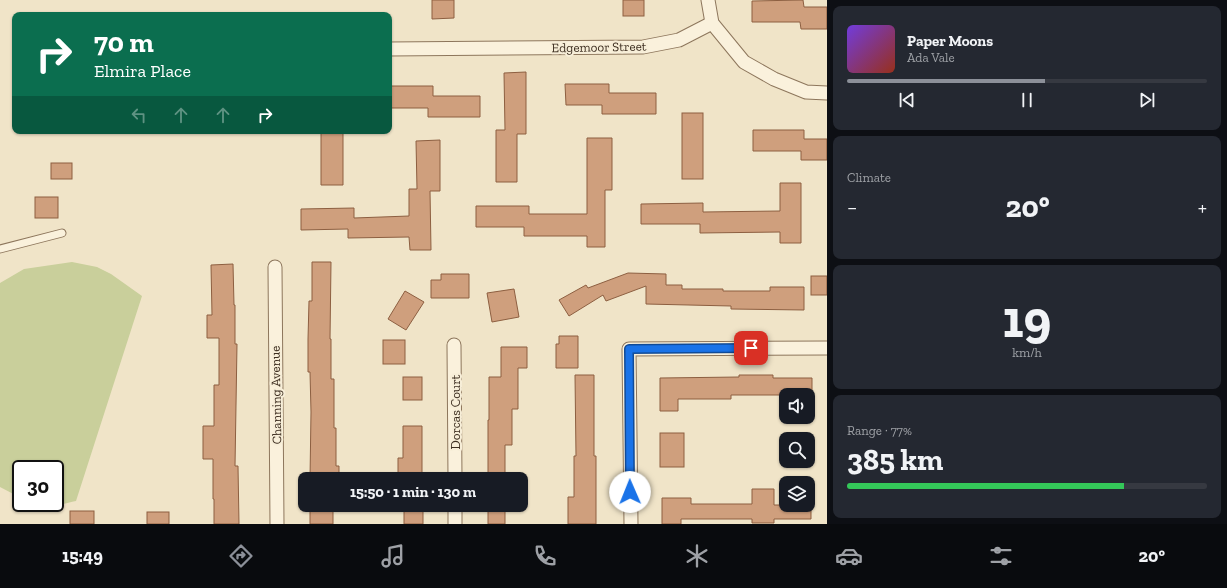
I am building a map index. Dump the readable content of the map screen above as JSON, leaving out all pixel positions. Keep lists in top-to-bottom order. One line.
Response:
{"streets":{"street":["Edgemoor Street","Channing Avenue","Dorcas Court"]},"page":{"turn":["70 m","Elmira Place"],"song":["Paper Moons","Ada Vale"],"tile":["Climate",["19","km/h"],["Range · 77%","385 km"]],"heat":["−","20°","+"],"limit":"30","trip":"15:50 · 1 min · 130 m","tabs":["15:49","20°"]}}
